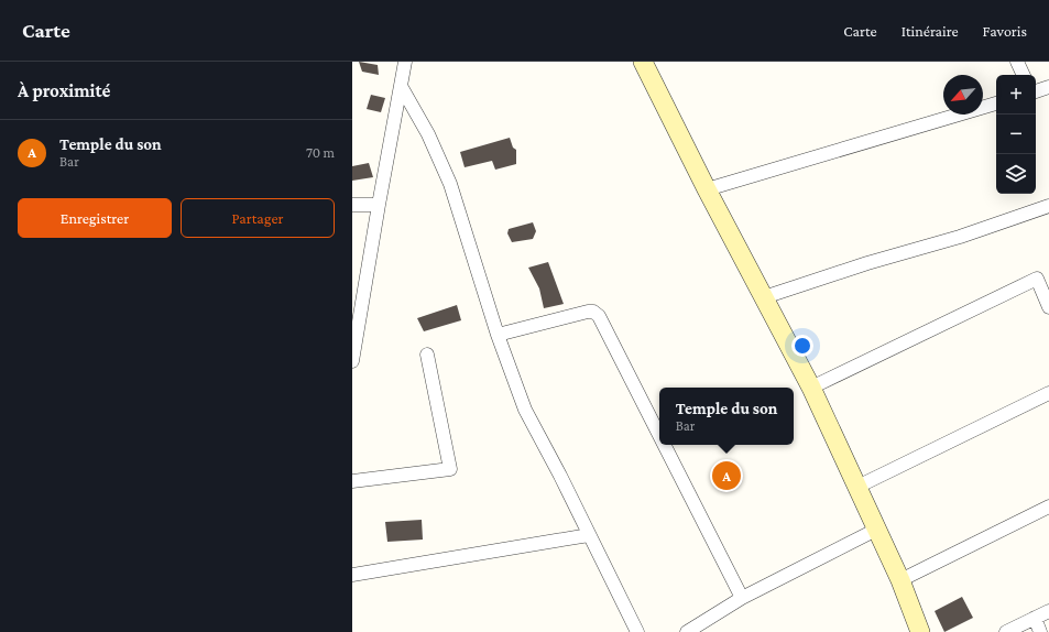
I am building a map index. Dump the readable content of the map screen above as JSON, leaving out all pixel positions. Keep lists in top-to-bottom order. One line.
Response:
{"north":"bottom left","page":{"header":"Carte","nav":["Carte","Itinéraire","Favoris"],"heading":"À proximité","map_buttons":["+","−"],"list":[{"mark":"A","name":"Temple du son","note":"Bar","value":"70 m"}],"buttons":["Enregistrer","Partager"],"popup":["Temple du son","Bar"],"pins":"A"}}
